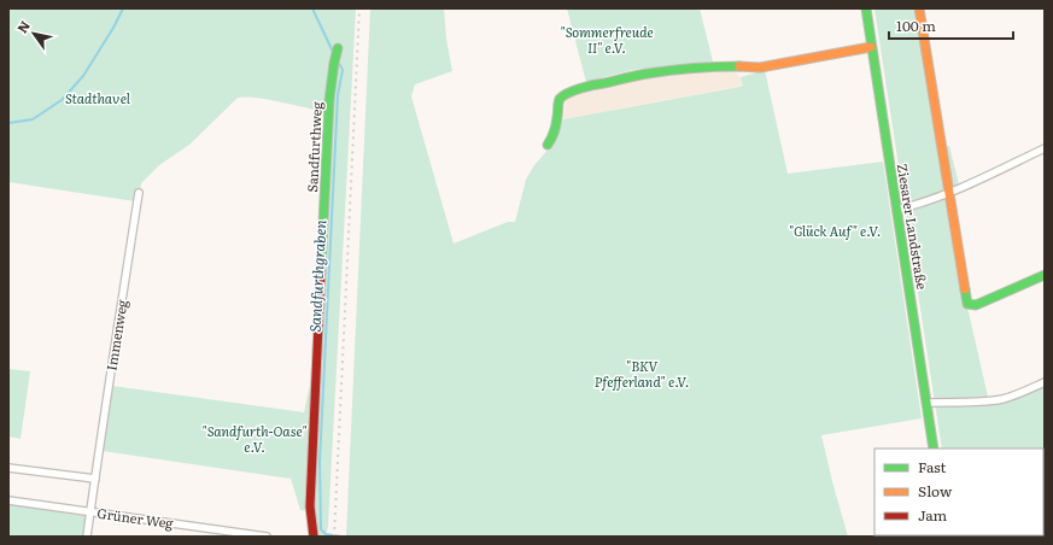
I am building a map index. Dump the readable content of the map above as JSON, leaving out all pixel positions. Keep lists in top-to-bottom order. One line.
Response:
{"streets":{"street":["Sandfurthweg","Ziesarer Landstraße","Immenweg","Grüner Weg"]},"crossings":[["Immenweg","Grüner Weg"]],"water":["Sandfurthgraben"],"parks":["\"Sommerfreude II\" e.V.","Stadthavel","\"Glück Auf\" e.V.","\"BKV Pfefferland\" e.V.","\"Sandfurth-Oase\" e.V."],"legend":["Fast","Slow","Jam"],"scale_bar":"100 m","north":"top left"}
